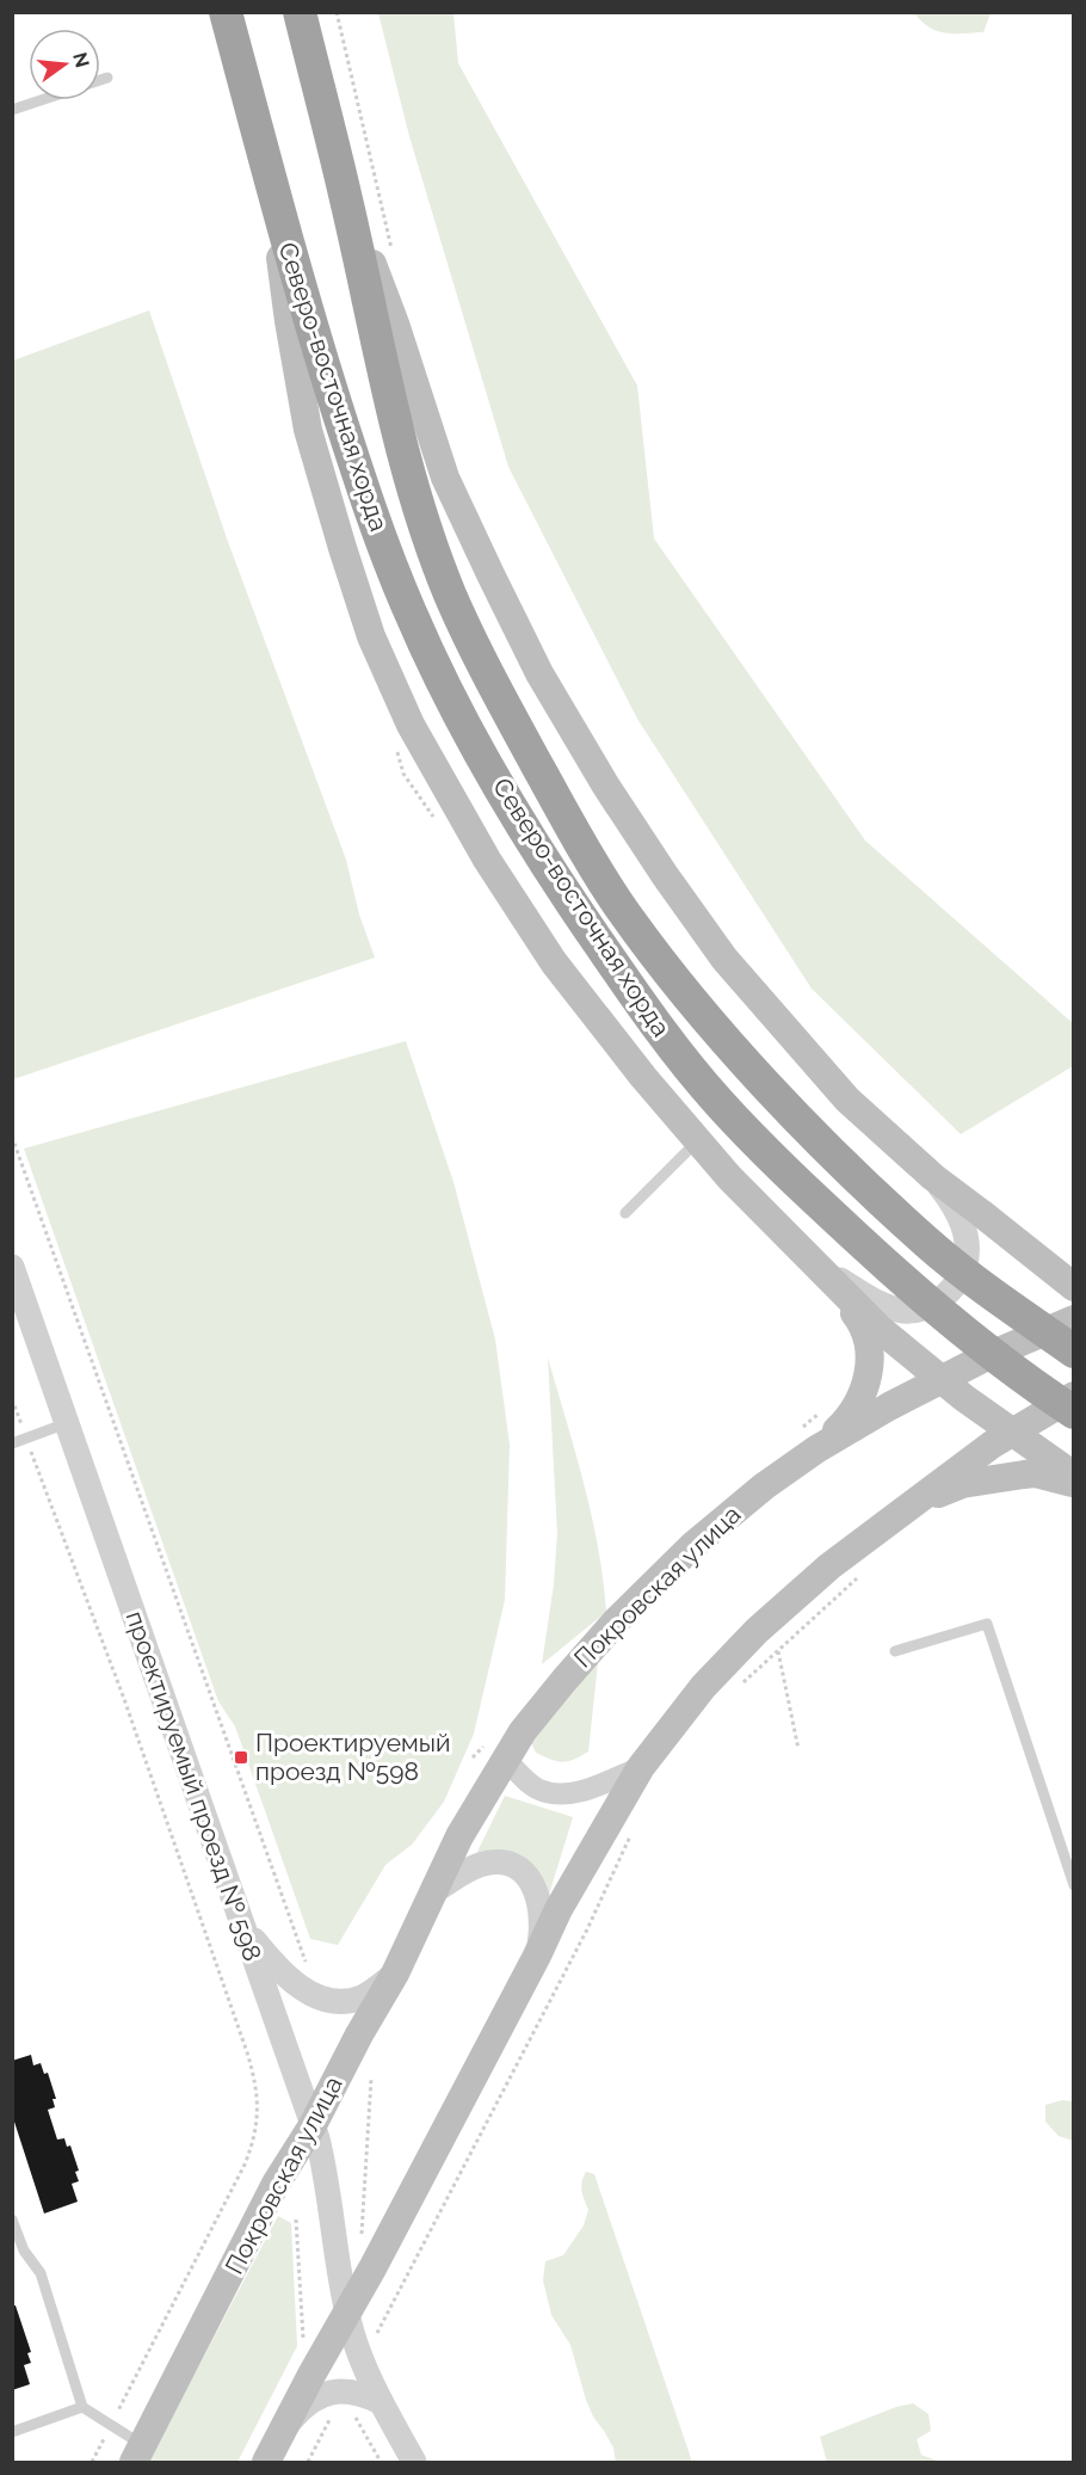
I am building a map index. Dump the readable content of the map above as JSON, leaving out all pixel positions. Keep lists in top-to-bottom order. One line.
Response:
{"streets":{"highway":["Северо-восточная хорда"],"main road":["Покровская улица"],"street":["проектируемый проезд № 598"]},"crossings":[["Покровская улица","проектируемый проезд № 598"]],"places":{"transit":["Проектируемый проезд №598"]},"north":"right"}
